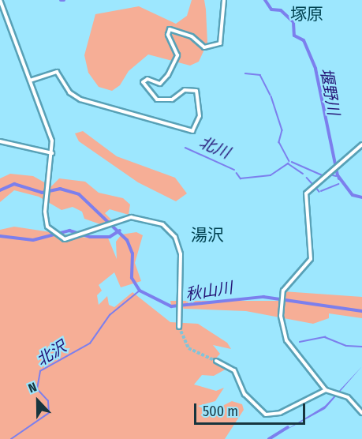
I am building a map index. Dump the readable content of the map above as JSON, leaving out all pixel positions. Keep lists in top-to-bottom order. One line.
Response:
{"districts":["塚原","湯沢"],"water":["堰野川","北川","秋山川","北沢"],"scale_bar":"500 m","north":"top"}
